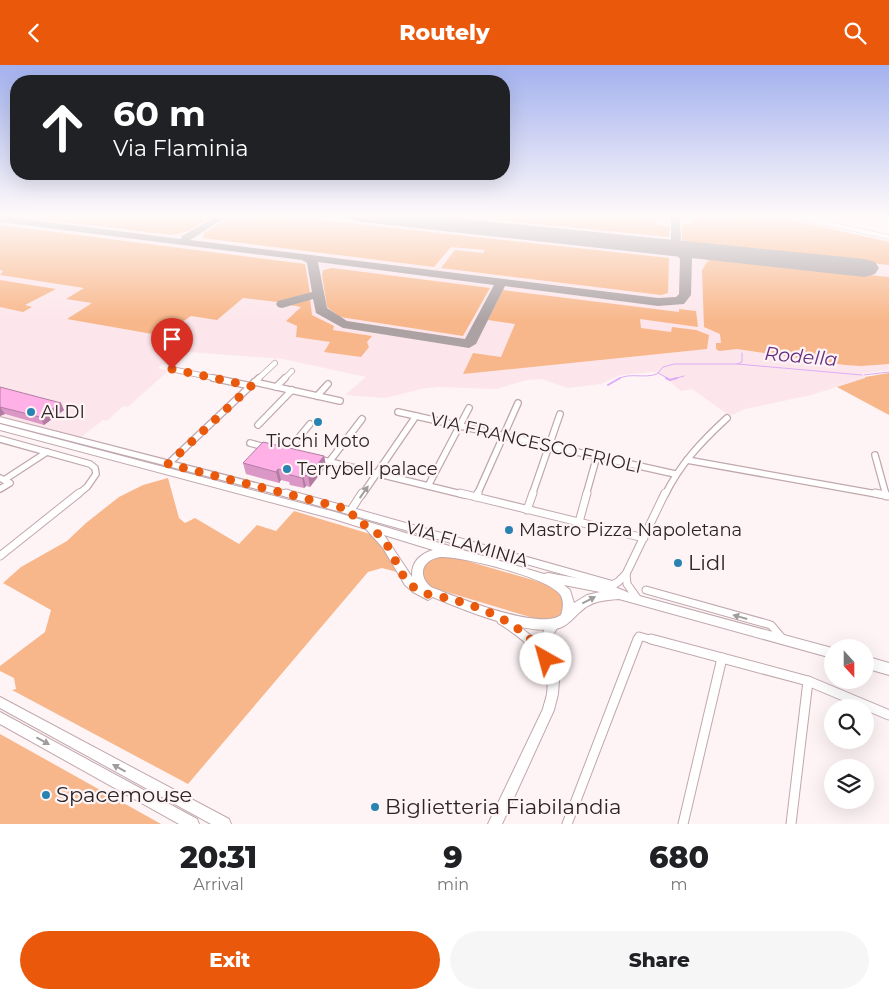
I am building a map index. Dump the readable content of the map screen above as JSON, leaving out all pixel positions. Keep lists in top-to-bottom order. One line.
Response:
{"streets":{"main road":["VIA FLAMINIA"],"street":["VIA FRANCESCO FRIOLI"]},"water":["Rodella"],"places":["ALDI","Ticchi Moto","Terrybell palace","Mastro Pizza Napoletana","Lidl","Spacemouse","Biglietteria Fiabilandia"],"north":"bottom","page":{"header":"Routely","turn":["60 m","Via Flaminia"],"eta":["20:31","Arrival","9","min","680","m"],"buttons":["Exit","Share"]}}
